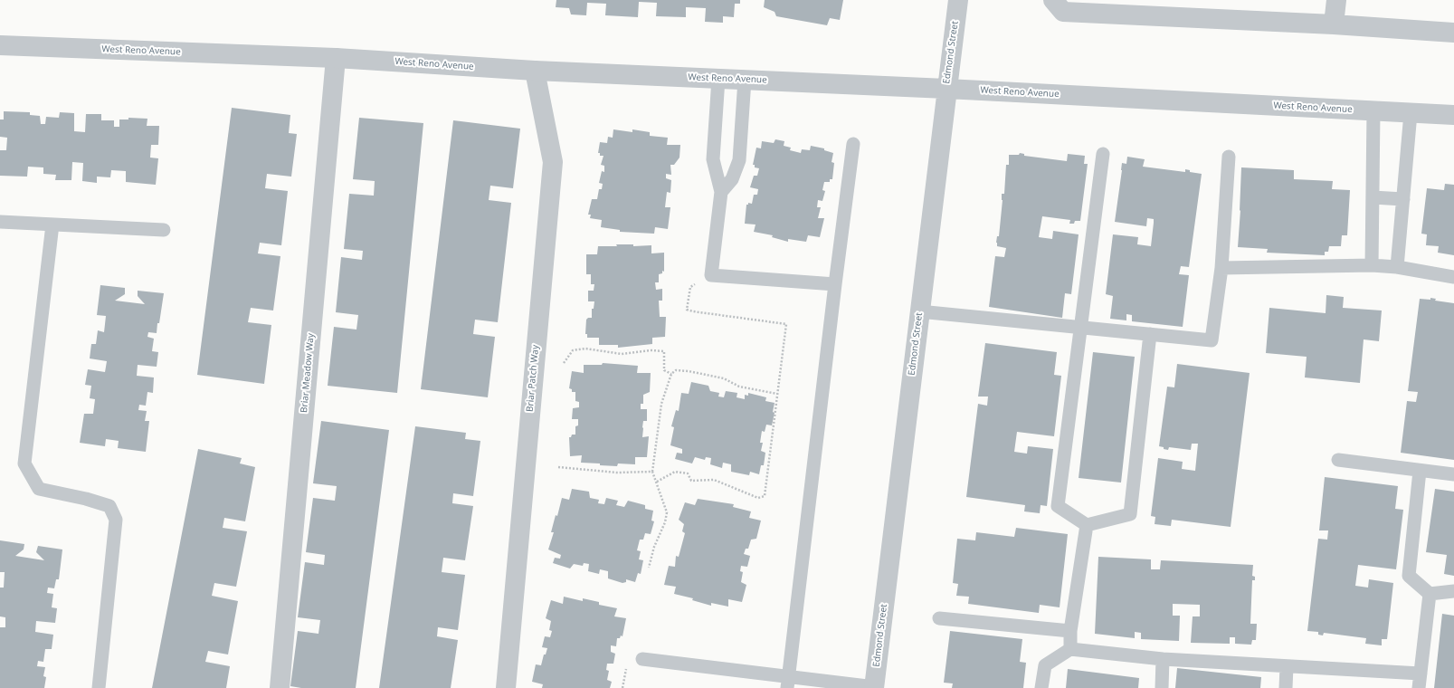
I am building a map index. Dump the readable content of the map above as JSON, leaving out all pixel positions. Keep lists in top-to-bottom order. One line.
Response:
{"streets":{"street":["West Reno Avenue","Edmond Street","Briar Meadow Way","Briar Patch Way"]},"crossings":[["West Reno Avenue","Edmond Street"],["West Reno Avenue","Briar Meadow Way"],["West Reno Avenue","Briar Patch Way"]]}
